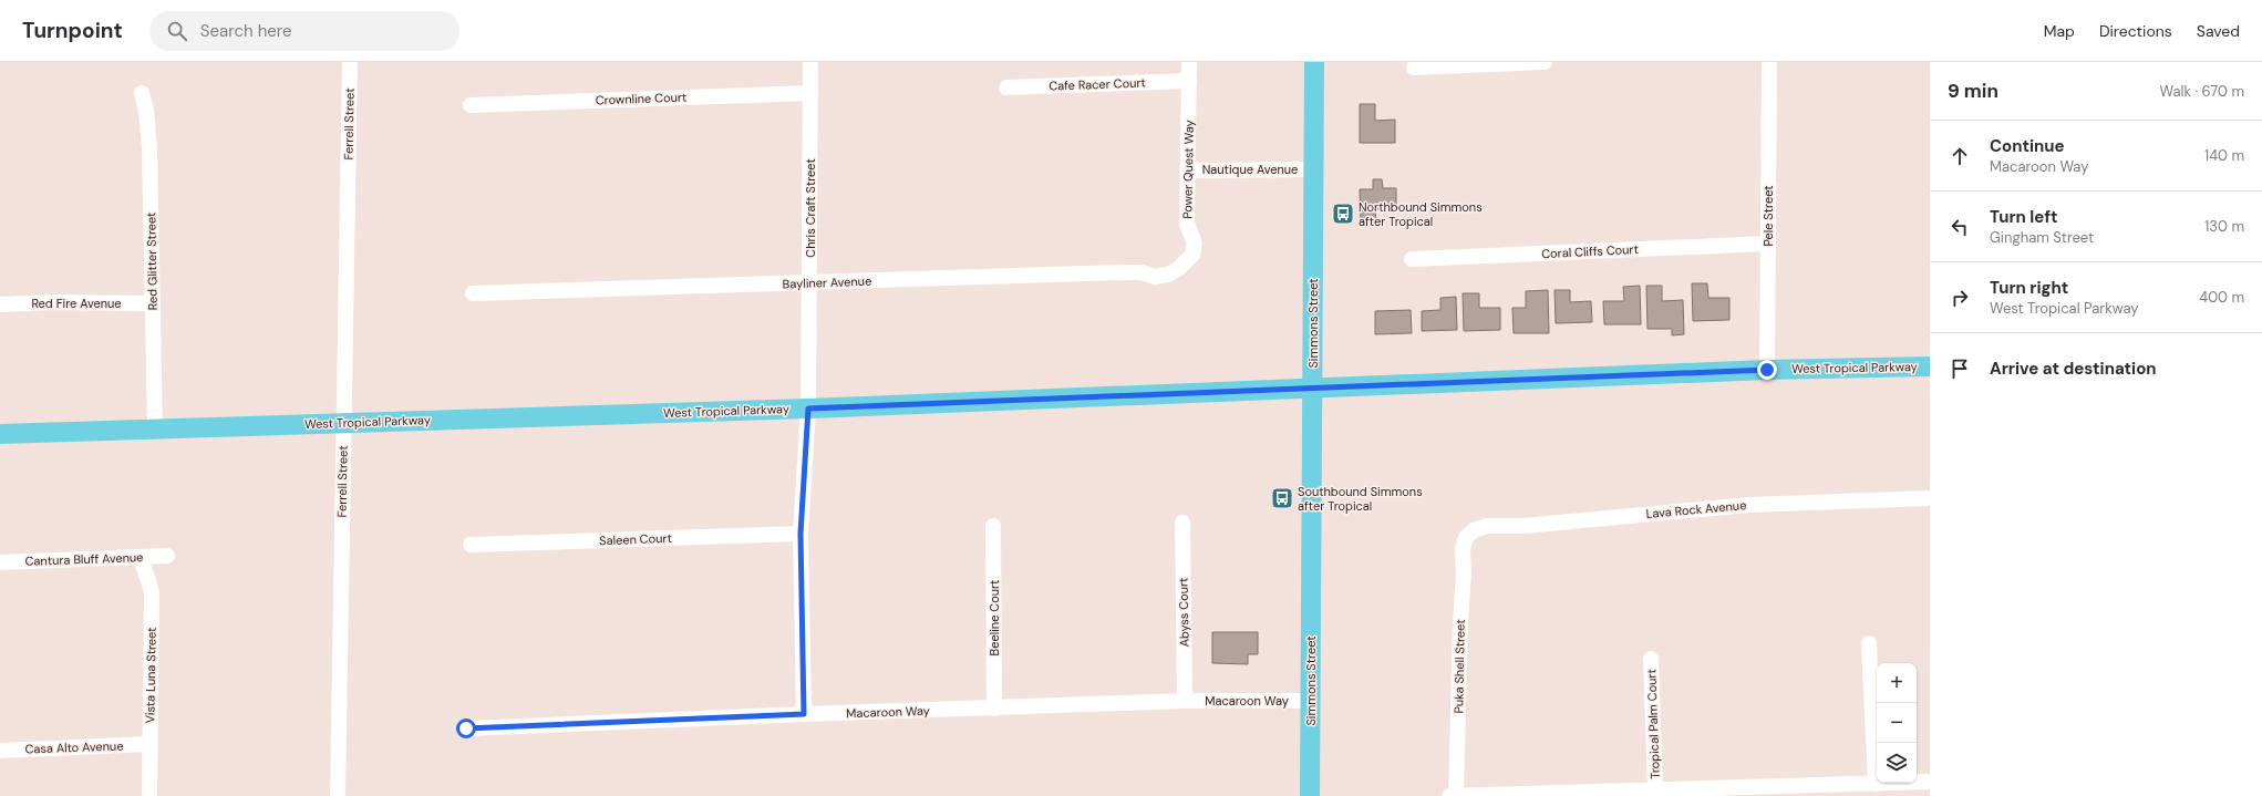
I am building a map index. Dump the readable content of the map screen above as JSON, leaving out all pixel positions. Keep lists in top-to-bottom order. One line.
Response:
{"streets":{"main road":["Simmons Street","West Tropical Parkway"],"street":["Cafe Racer Court","Crownline Court","Ferrell Street","Power Quest Way","Nautique Avenue","Chris Craft Street","Pele Street","Coral Cliffs Court","Red Glitter Street","Bayliner Avenue","Red Fire Avenue","Lava Rock Avenue","Saleen Court","Cantura Bluff Avenue","Abyss Court","Beeline Court","Puka Shell Street","Vista Luna Street","Macaroon Way","Tropical Palm Court","Casa Alto Avenue"]},"crossings":[["Cafe Racer Court","Power Quest Way"],["Crownline Court","Chris Craft Street"],["Ferrell Street","West Tropical Parkway"],["Power Quest Way","Nautique Avenue"],["Power Quest Way","Bayliner Avenue"],["Nautique Avenue","Simmons Street"],["Chris Craft Street","Bayliner Avenue"],["Chris Craft Street","West Tropical Parkway"],["Chris Craft Street","Saleen Court"],["Chris Craft Street","Macaroon Way"],["Pele Street","Coral Cliffs Court"],["Pele Street","West Tropical Parkway"],["Red Glitter Street","Red Fire Avenue"],["Red Glitter Street","West Tropical Parkway"],["Simmons Street","West Tropical Parkway"],["Simmons Street","Macaroon Way"],["Lava Rock Avenue","Puka Shell Street"],["Cantura Bluff Avenue","Vista Luna Street"],["Abyss Court","Macaroon Way"],["Beeline Court","Macaroon Way"],["Vista Luna Street","Casa Alto Avenue"]],"places":{"bus stop":["Northbound Simmons after Tropical","Southbound Simmons after Tropical"]},"page":{"header":"Turnpoint","search":"Search here","nav":["Map","Directions","Saved"],"heading":["9 min","Walk · 670 m"],"list":[["Continue","Macaroon Way","140 m"],["Turn left","Gingham Street","130 m"],["Turn right","West Tropical Parkway","400 m"],"Arrive at destination"],"map_buttons":["+","−"]}}
